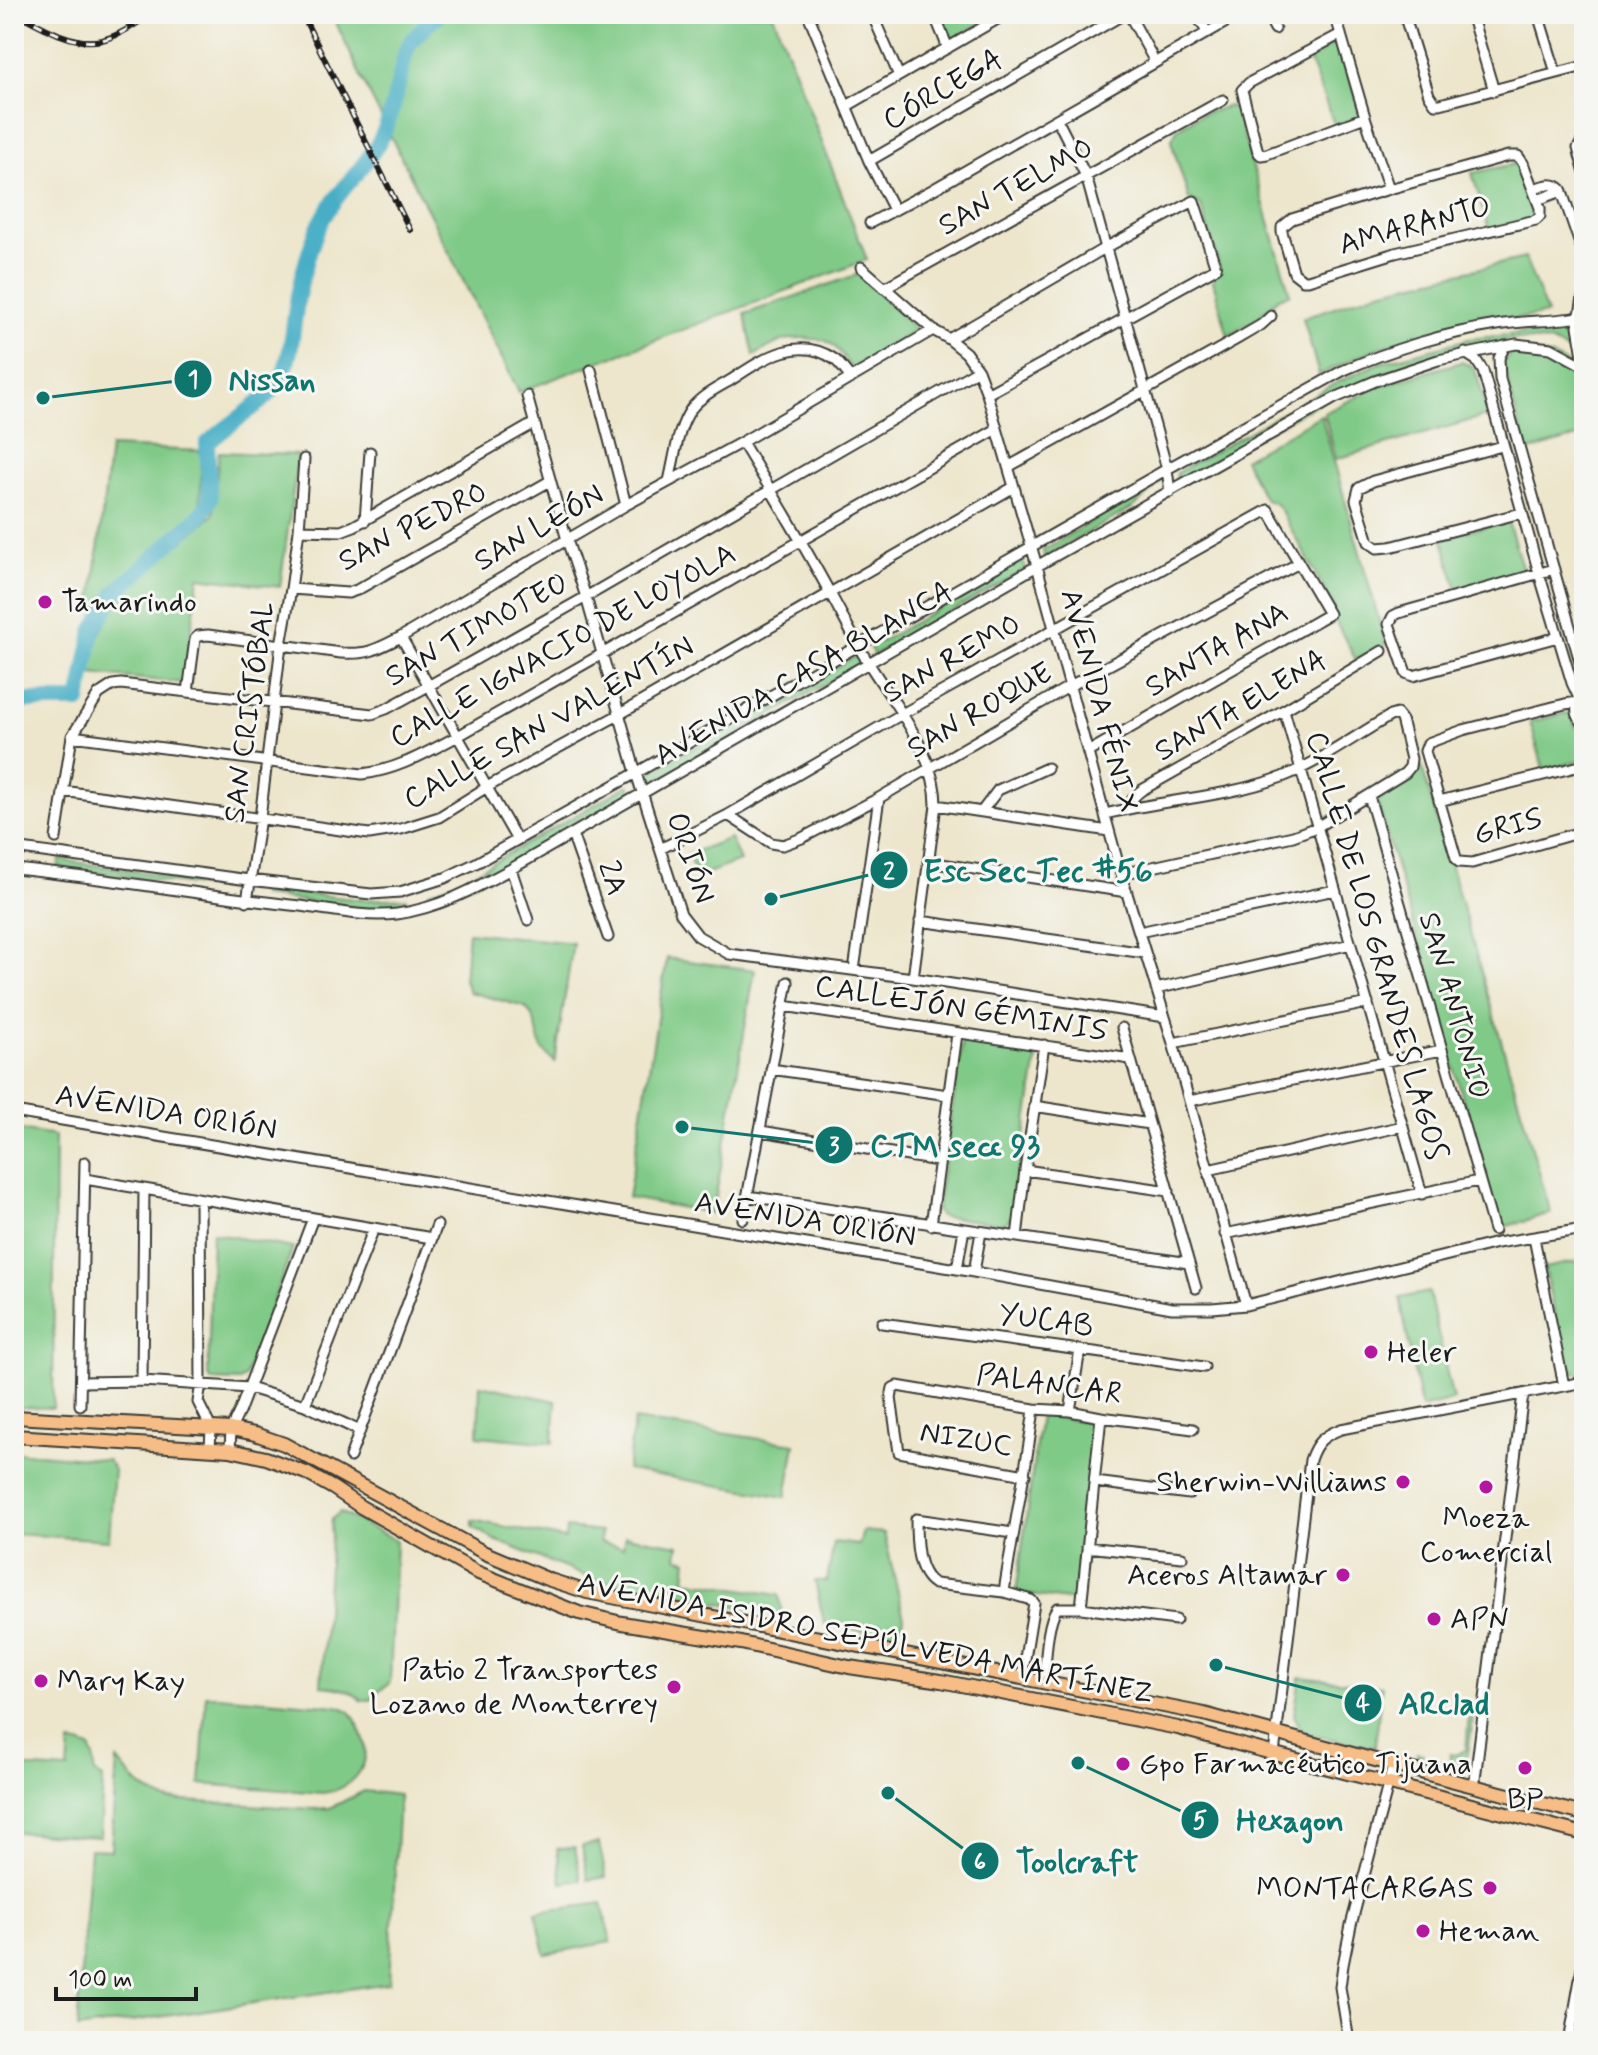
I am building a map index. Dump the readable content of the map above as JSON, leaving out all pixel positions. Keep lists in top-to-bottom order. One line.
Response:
{"streets":{"main road":["AVENIDA ISIDRO SEPÚLVEDA MARTÍNEZ"],"street":["CÓRCEGA","SAN TELMO","AMARANTO","SAN PEDRO","SAN LEÓN","SAN TIMOTEO","CALLE IGNACIO DE LOYOLA","SANTA ANA","SAN REMO","AVENIDA CASA BLANCA","AVENIDA FÉNIX","SANTA ELENA","SAN ROQUE","SAN CRISTÓBAL","CALLE SAN VALENTÍN","GRIS","ORIÓN","2A","CALLE DE LOS GRANDES LAGOS","SAN ANTONIO","CALLEJÓN GÉMINIS","AVENIDA ORIÓN","YUCAB","PALANCAR","NIZUC"]},"crossings":[["SAN TELMO","AVENIDA FÉNIX"],["SAN PEDRO","SAN CRISTÓBAL"],["SAN PEDRO","ORIÓN"],["SAN LEÓN","SAN TIMOTEO"],["SAN LEÓN","AVENIDA FÉNIX"],["SAN LEÓN","SAN CRISTÓBAL"],["SAN LEÓN","ORIÓN"],["SAN TIMOTEO","CALLE IGNACIO DE LOYOLA"],["SAN TIMOTEO","AVENIDA FÉNIX"],["SAN TIMOTEO","SAN CRISTÓBAL"],["SAN TIMOTEO","CALLE SAN VALENTÍN"],["SAN TIMOTEO","ORIÓN"],["CALLE IGNACIO DE LOYOLA","AVENIDA FÉNIX"],["CALLE IGNACIO DE LOYOLA","SAN CRISTÓBAL"],["CALLE IGNACIO DE LOYOLA","ORIÓN"],["SANTA ANA","SAN REMO"],["SANTA ANA","AVENIDA FÉNIX"],["SANTA ANA","SAN ROQUE"],["SAN REMO","AVENIDA FÉNIX"],["SAN REMO","SAN ROQUE"],["SAN REMO","ORIÓN"],["AVENIDA CASA BLANCA","AVENIDA FÉNIX"],["AVENIDA CASA BLANCA","SAN CRISTÓBAL"],["AVENIDA CASA BLANCA","ORIÓN"],["AVENIDA CASA BLANCA","2A"],["AVENIDA FÉNIX","SAN ROQUE"],["AVENIDA FÉNIX","CALLE SAN VALENTÍN"],["AVENIDA FÉNIX","ORIÓN"],["AVENIDA FÉNIX","AVENIDA ORIÓN"],["SANTA ELENA","CALLE DE LOS GRANDES LAGOS"],["SAN CRISTÓBAL","CALLE SAN VALENTÍN"],["CALLE SAN VALENTÍN","ORIÓN"],["PALANCAR","NIZUC"]],"places":["Nissan","Tamarindo","Esc Sec Tec #56","CTM secc 93","Heler","Sherwin-Williams","Moeza Comercial","Aceros Altamar","APN","ARclad","Mary Kay","Patio 2 Transportes Lozano de Monterrey","Hexagon","Gpo Farmacéutico Tijuana","BP","Toolcraft","MONTACARGAS","Heman"],"scale_bar":"100 m"}
